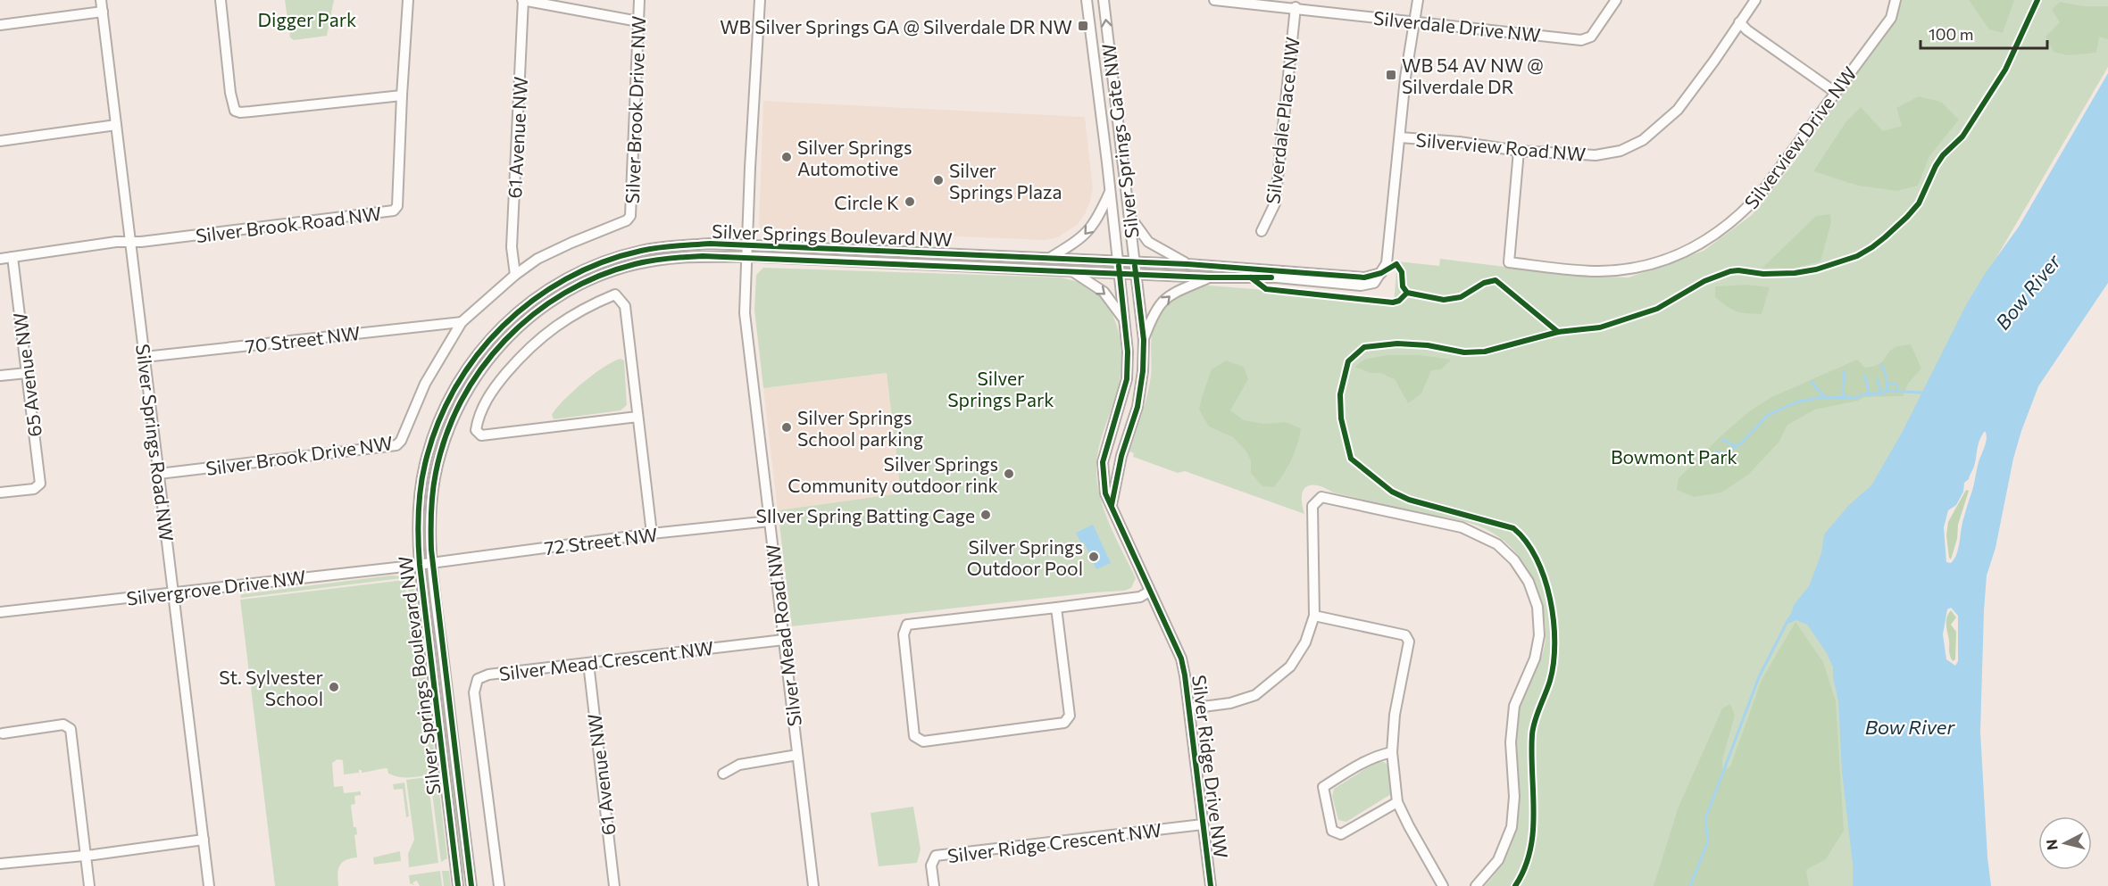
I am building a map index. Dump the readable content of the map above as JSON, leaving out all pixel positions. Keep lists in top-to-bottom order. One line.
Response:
{"streets":{"street":["Silverdale Drive NW","Silver Brook Drive NW","Silverdale Place NW","61 Avenue NW","Silverview Drive NW","Silver Springs Gate NW","Silverview Road NW","Silver Brook Road NW","Silver Springs Boulevard NW","70 Street NW","65 Avenue NW","Silver Springs Road NW","72 Street NW","Silvergrove Drive NW","Silver Mead Road NW","Silver Mead Crescent NW","Silver Ridge Drive NW","Silver Ridge Crescent NW"]},"crossings":[["Silverdale Drive NW","Silverdale Place NW"],["Silver Brook Drive NW","61 Avenue NW"],["Silver Brook Drive NW","70 Street NW"],["Silver Brook Drive NW","Silver Springs Road NW"],["61 Avenue NW","Silver Mead Crescent NW"],["Silverview Drive NW","Silverview Road NW"],["Silver Springs Gate NW","Silver Springs Boulevard NW"],["Silver Springs Gate NW","Silver Ridge Drive NW"],["Silver Brook Road NW","Silver Springs Road NW"],["Silver Springs Boulevard NW","72 Street NW"],["Silver Springs Boulevard NW","Silvergrove Drive NW"],["Silver Springs Boulevard NW","Silver Mead Road NW"],["70 Street NW","Silver Springs Road NW"],["Silver Springs Road NW","Silvergrove Drive NW"],["72 Street NW","Silvergrove Drive NW"],["72 Street NW","Silver Mead Road NW"],["Silver Mead Road NW","Silver Mead Crescent NW"],["Silver Ridge Drive NW","Silver Ridge Crescent NW"]],"water":["Bow River"],"parks":["Digger Park","Silver Springs Park","Bowmont Park"],"places":{"transit":["WB Silver Springs GA @ Silverdale DR NW","WB 54 AV NW @ Silverdale DR"],"other":["Silver Springs Automotive","Silver Springs Plaza","Circle K","Silver Springs School parking","Silver Springs Community outdoor rink","SIlver Spring Batting Cage","Silver Springs Outdoor Pool","St. Sylvester School"]},"scale_bar":"100 m","north":"left"}
